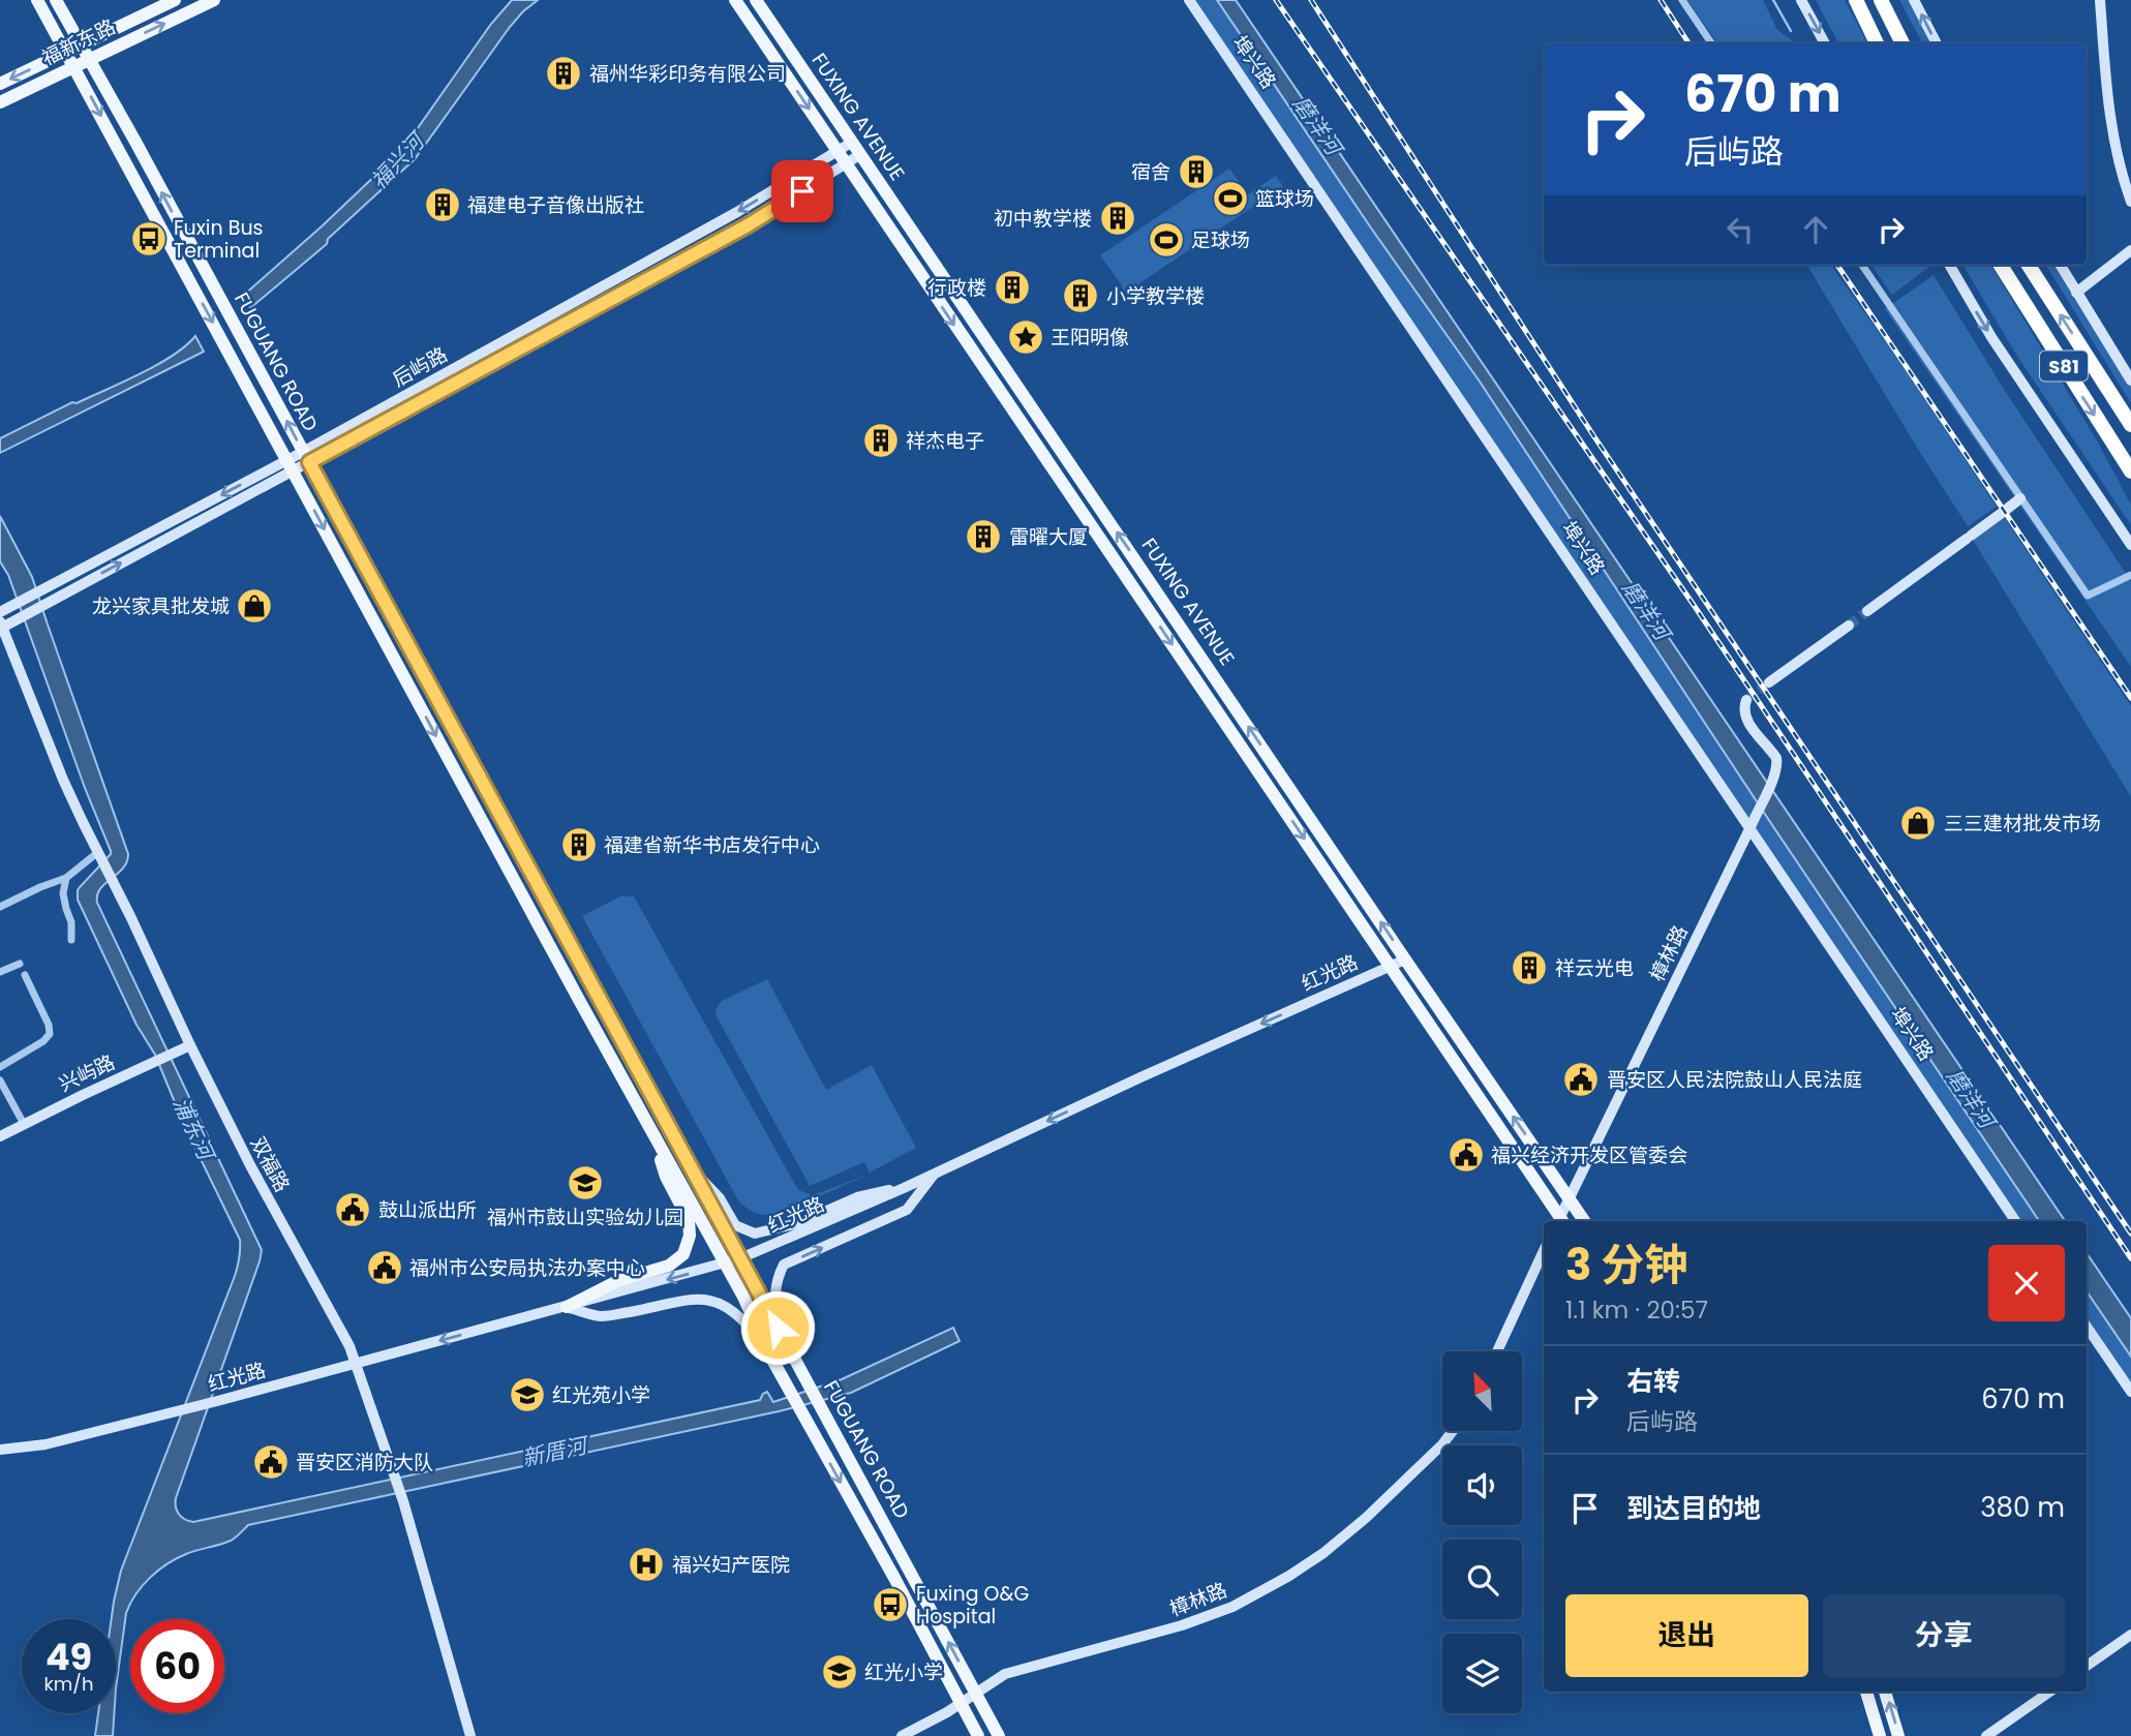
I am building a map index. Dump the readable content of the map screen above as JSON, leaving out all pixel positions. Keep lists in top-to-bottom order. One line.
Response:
{"streets":{"highway":["S81"],"main road":["福新东路","FUXING AVENUE","FUGUANG ROAD"],"street":["埠兴路","后屿路","樟林路","红光路","兴屿路","双福路"]},"crossings":[["福新东路","FUGUANG ROAD"],["埠兴路","樟林路"],["FUXING AVENUE","后屿路"],["FUXING AVENUE","樟林路"],["FUXING AVENUE","红光路"],["FUGUANG ROAD","后屿路"],["FUGUANG ROAD","樟林路"],["FUGUANG ROAD","红光路"],["后屿路","双福路"],["红光路","双福路"],["兴屿路","双福路"]],"one_way":["红光路"],"water":["磨洋河","福兴河","浦东河","新厝河"],"places":{"building":["福州华彩印务有限公司","宿舍","福建电子音像出版社","初中教学楼","行政楼","小学教学楼","祥杰电子","雷曜大厦","福建省新华书店发行中心","祥云光电"],"sports":["篮球场","足球场"],"bus stop":["Fuxin Bus Terminal","Fuxing O&G Hospital"],"place":["王阳明像"],"shop":["龙兴家具批发城","三三建材批发市场"],"public building":["晋安区人民法院鼓山人民法庭","福兴经济开发区管委会","鼓山派出所","福州市公安局执法办案中心","晋安区消防大队"],"school or university":["福州市鼓山实验幼儿园","红光苑小学","红光小学"],"hospital":["福兴妇产医院"]},"north":"top left","page":{"turn":["670 m","后屿路"],"heading":["3 分钟","1.1 km · 20:57"],"list":[{"name":"右转","note":"后屿路","value":"670 m"},{"name":"到达目的地","value":"380 m"}],"buttons":["退出","分享"],"speed":"49 km/h","limit":"60"}}
